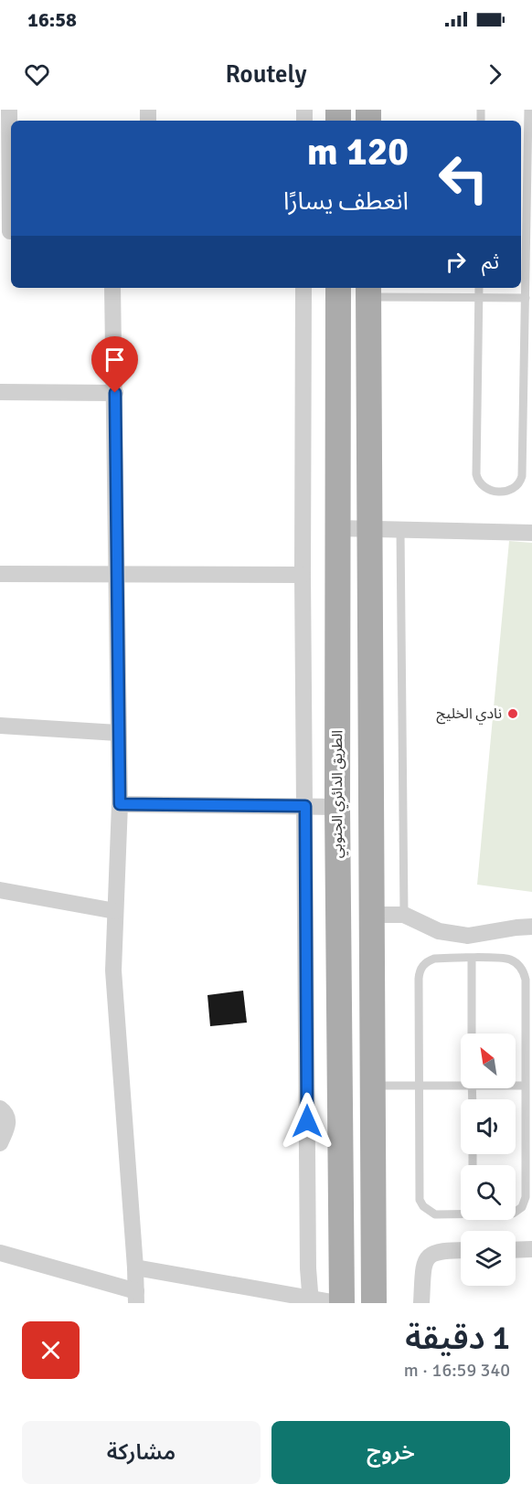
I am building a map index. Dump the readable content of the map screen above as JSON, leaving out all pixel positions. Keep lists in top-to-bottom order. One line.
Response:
{"streets":{"main road":["الطريق الدائري الجنوبي"]},"places":["نادي الخليج"],"north":"top left","page":{"status":"16:58","header":"Routely","turn":["120 m","انعطف يسارًا"],"then":"ثم","heading":["1 دقيقة","340 m · 16:59"],"buttons":["خروج","مشاركة"]}}
